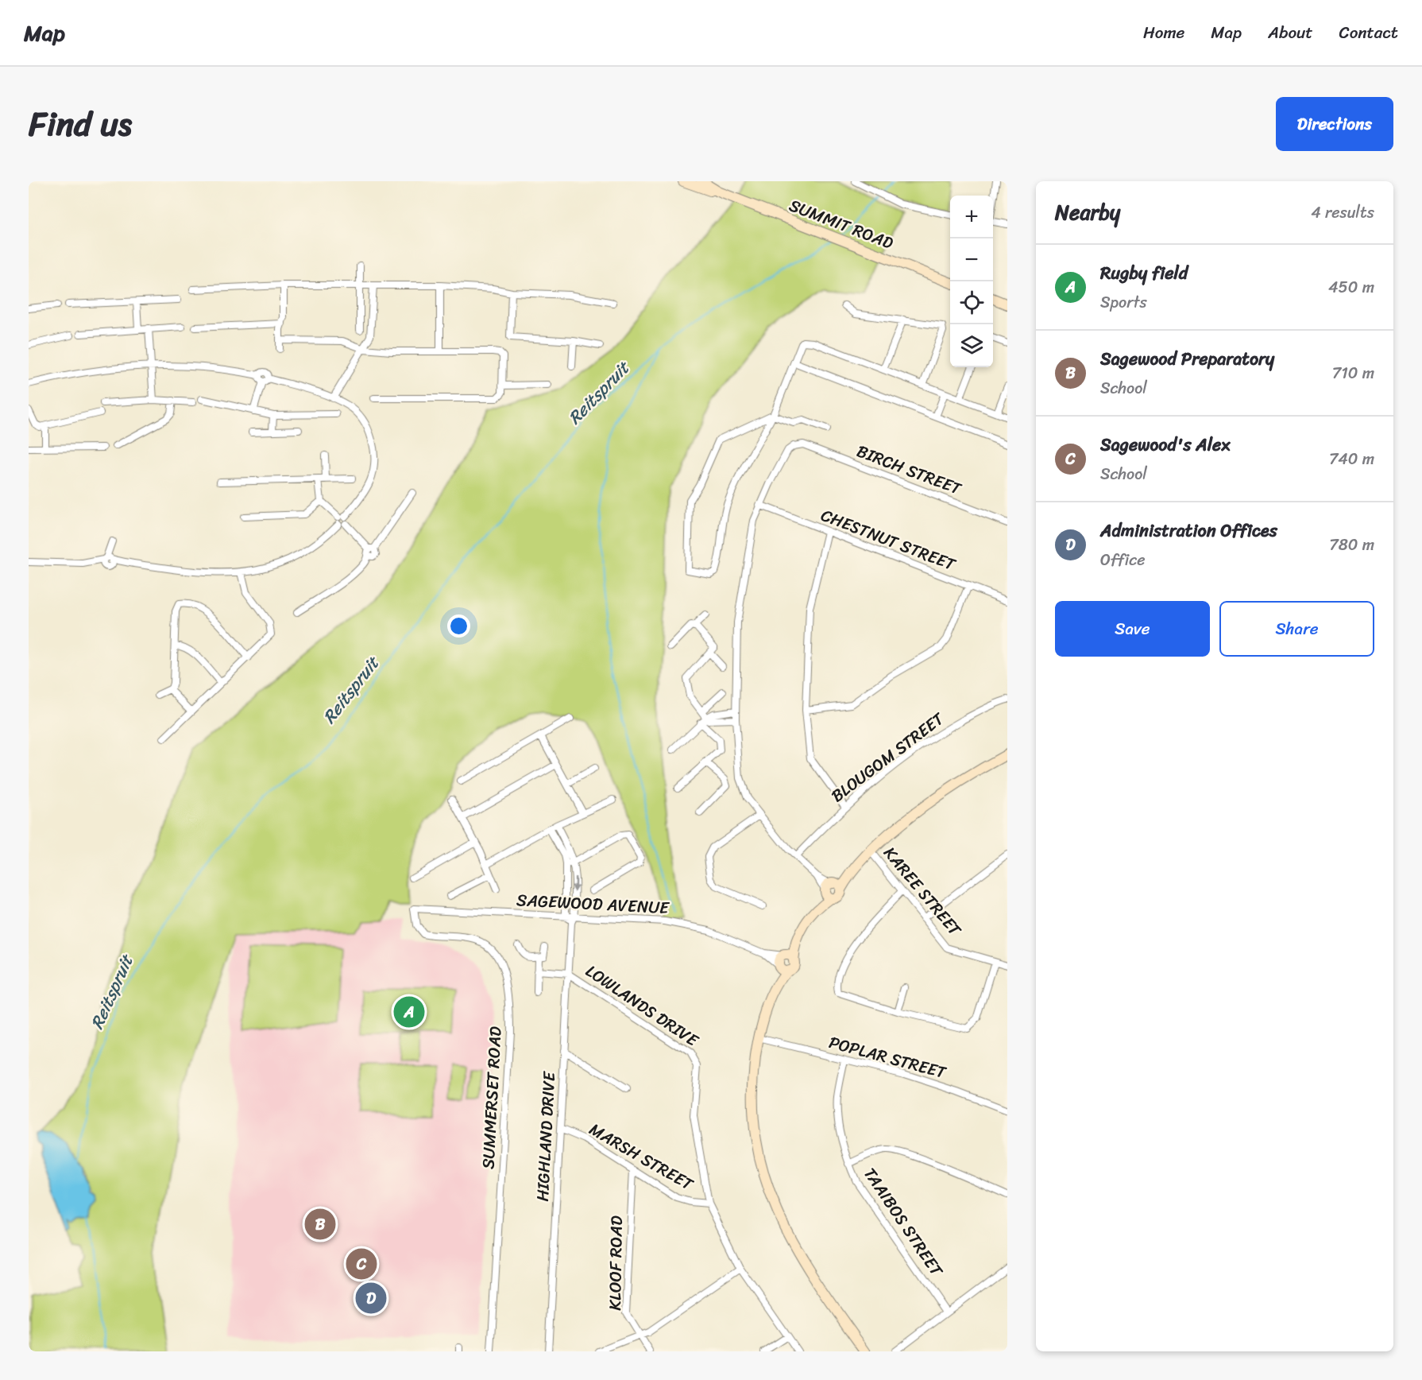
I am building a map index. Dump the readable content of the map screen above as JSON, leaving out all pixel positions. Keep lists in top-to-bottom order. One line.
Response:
{"streets":{"street":["SUMMIT ROAD","BIRCH STREET","CHESTNUT STREET","BLOUGOM STREET","KAREE STREET","SAGEWOOD AVENUE","LOWLANDS DRIVE","POPLAR STREET","SUMMERSET ROAD","HIGHLAND DRIVE","MARSH STREET","TAAIBOS STREET","KLOOF ROAD"]},"crossings":[["BIRCH STREET","CHESTNUT STREET"],["SAGEWOOD AVENUE","SUMMERSET ROAD"],["SAGEWOOD AVENUE","HIGHLAND DRIVE"],["LOWLANDS DRIVE","HIGHLAND DRIVE"],["LOWLANDS DRIVE","MARSH STREET"],["POPLAR STREET","TAAIBOS STREET"],["HIGHLAND DRIVE","MARSH STREET"],["MARSH STREET","KLOOF ROAD"]],"water":["Reitspruit"],"page":{"header":"Map","nav":["Home","Map","About","Contact"],"title":"Find us","buttons":["Directions",["Save","Share"]],"heading":["Nearby","4 results"],"map_buttons":["+","−"],"list":[{"mark":"A","name":"Rugby field","note":"Sports","value":"450 m"},{"mark":"B","name":"Sagewood Preparatory","note":"School","value":"710 m"},{"mark":"C","name":"Sagewood's Alex","note":"School","value":"740 m"},{"mark":"D","name":"Administration Offices","note":"Office","value":"780 m"}],"pins":["A","B","C","D"]}}
